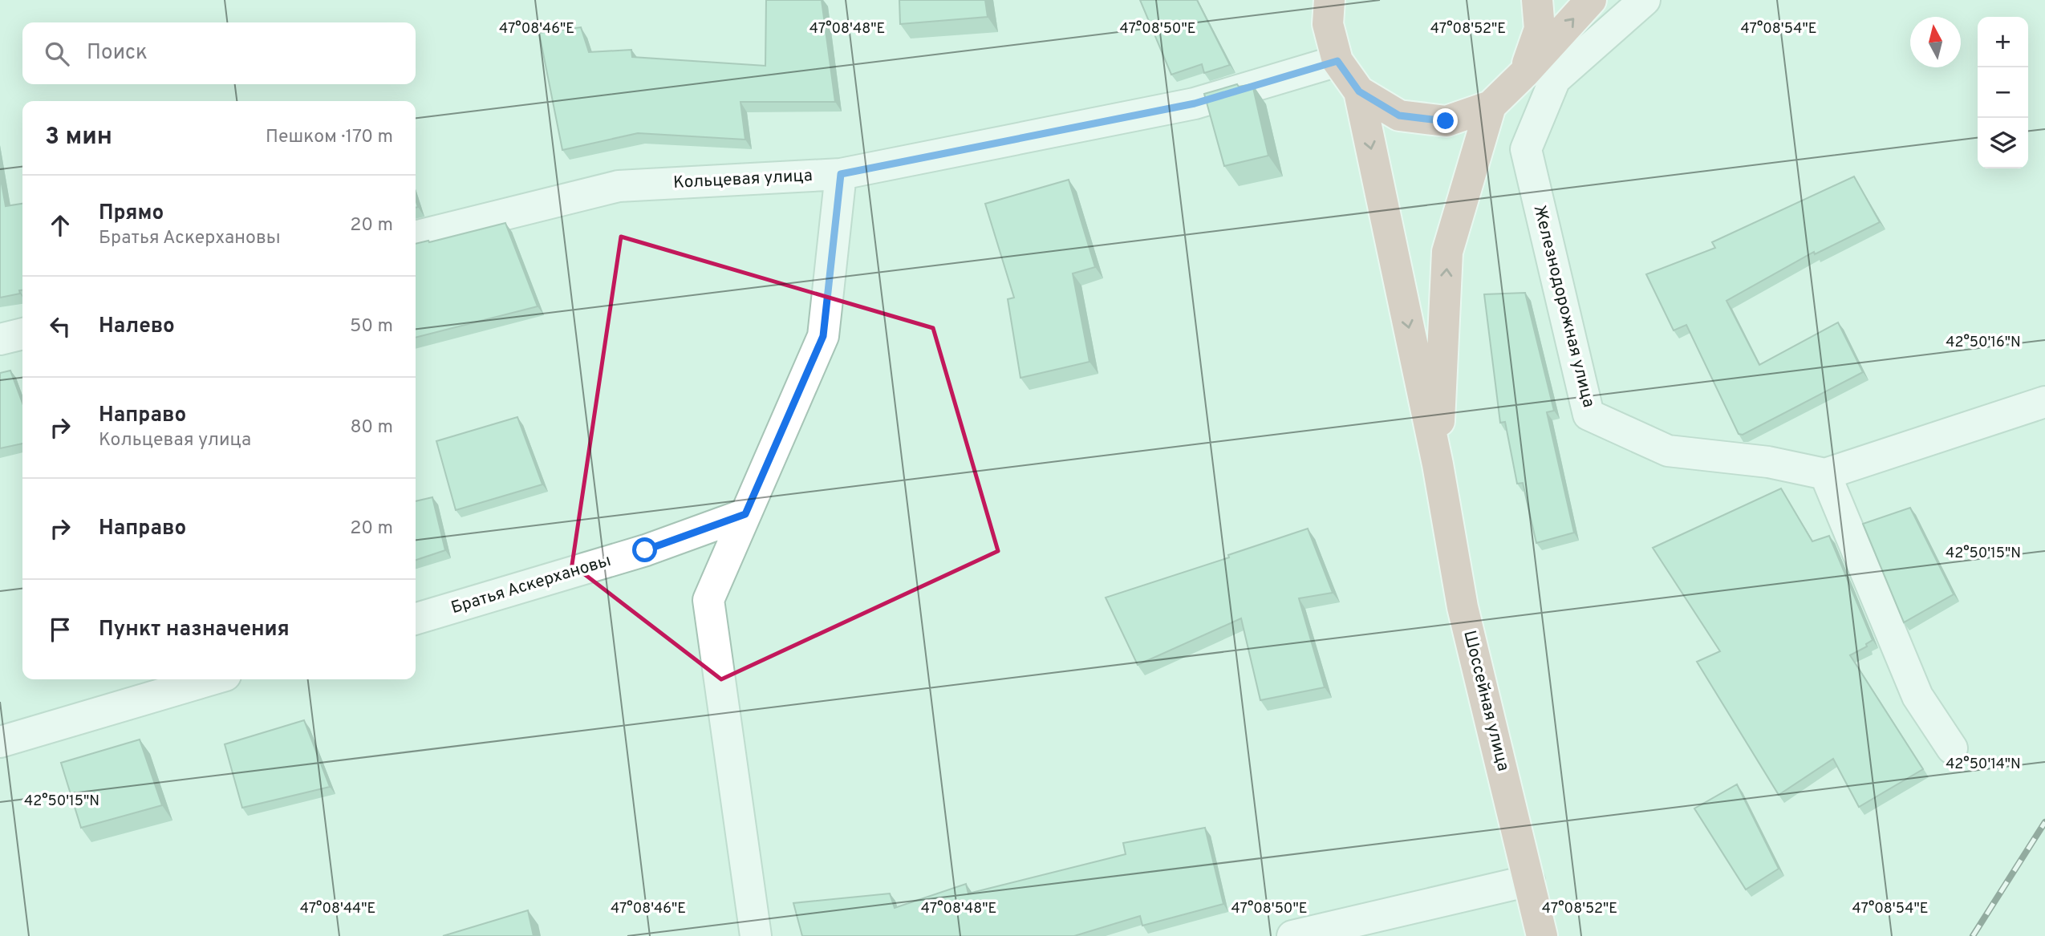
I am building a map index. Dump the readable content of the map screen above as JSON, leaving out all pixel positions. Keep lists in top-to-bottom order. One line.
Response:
{"streets":{"main road":["Шоссейная улица"],"street":["Кольцевая улица","Железнодорожная улица","Братья Аскерхановы"]},"north":"top","page":{"map_buttons":["+","−"],"search":"Поиск","heading":["3 мин","Пешком · 170 m"],"list":[["Прямо","Братья Аскерхановы","20 m"],["Налево","50 m"],["Направо","Кольцевая улица","80 m"],["Направо","20 m"],"Пункт назначения"]},"coordinates":["47°08'46\"E","47°08'48\"E","47°08'50\"E","47°08'52\"E","47°08'54\"E","42°50'16\"N","42°50'15\"N","42°50'14\"N","47°08'44\"E"]}
